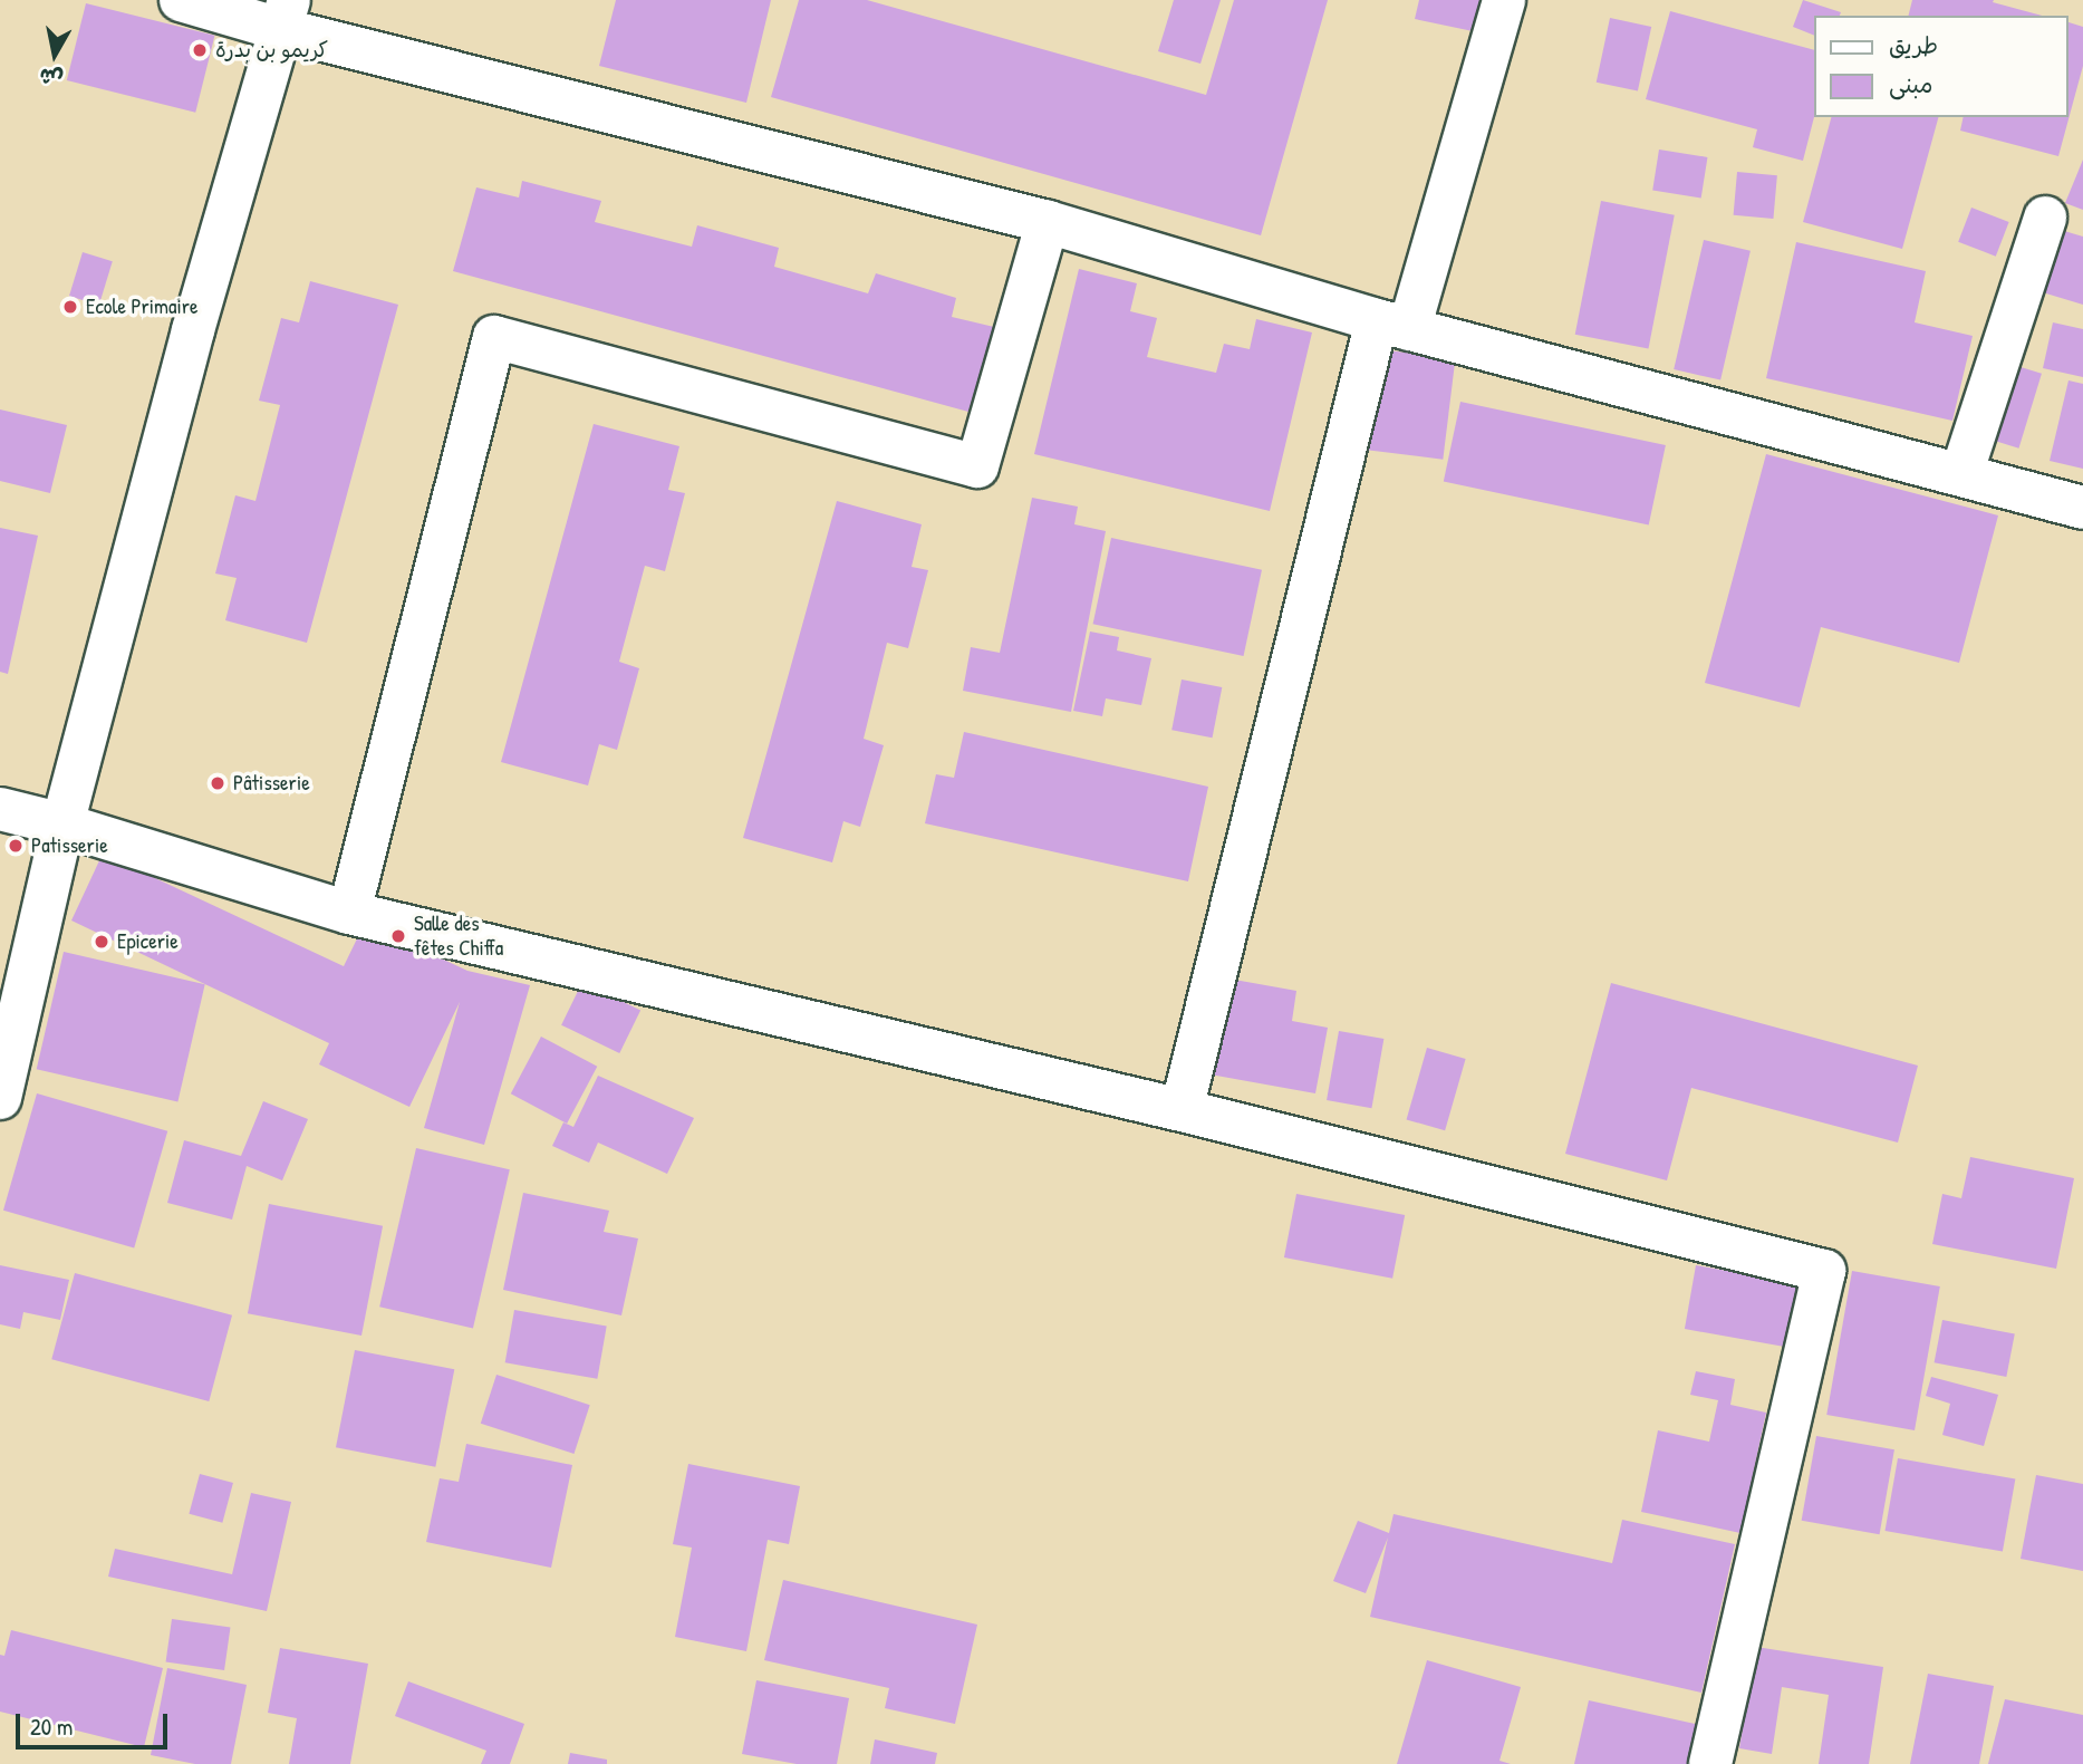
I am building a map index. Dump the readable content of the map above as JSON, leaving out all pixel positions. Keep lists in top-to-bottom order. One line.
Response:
{"places":["كريمو بن بدرة","Ecole Primaire","Pâtisserie","Patisserie","Salle des fêtes Chiffa","Epicerie"],"legend":["طريق","مبنى"],"scale_bar":"20 m","north":"bottom"}
